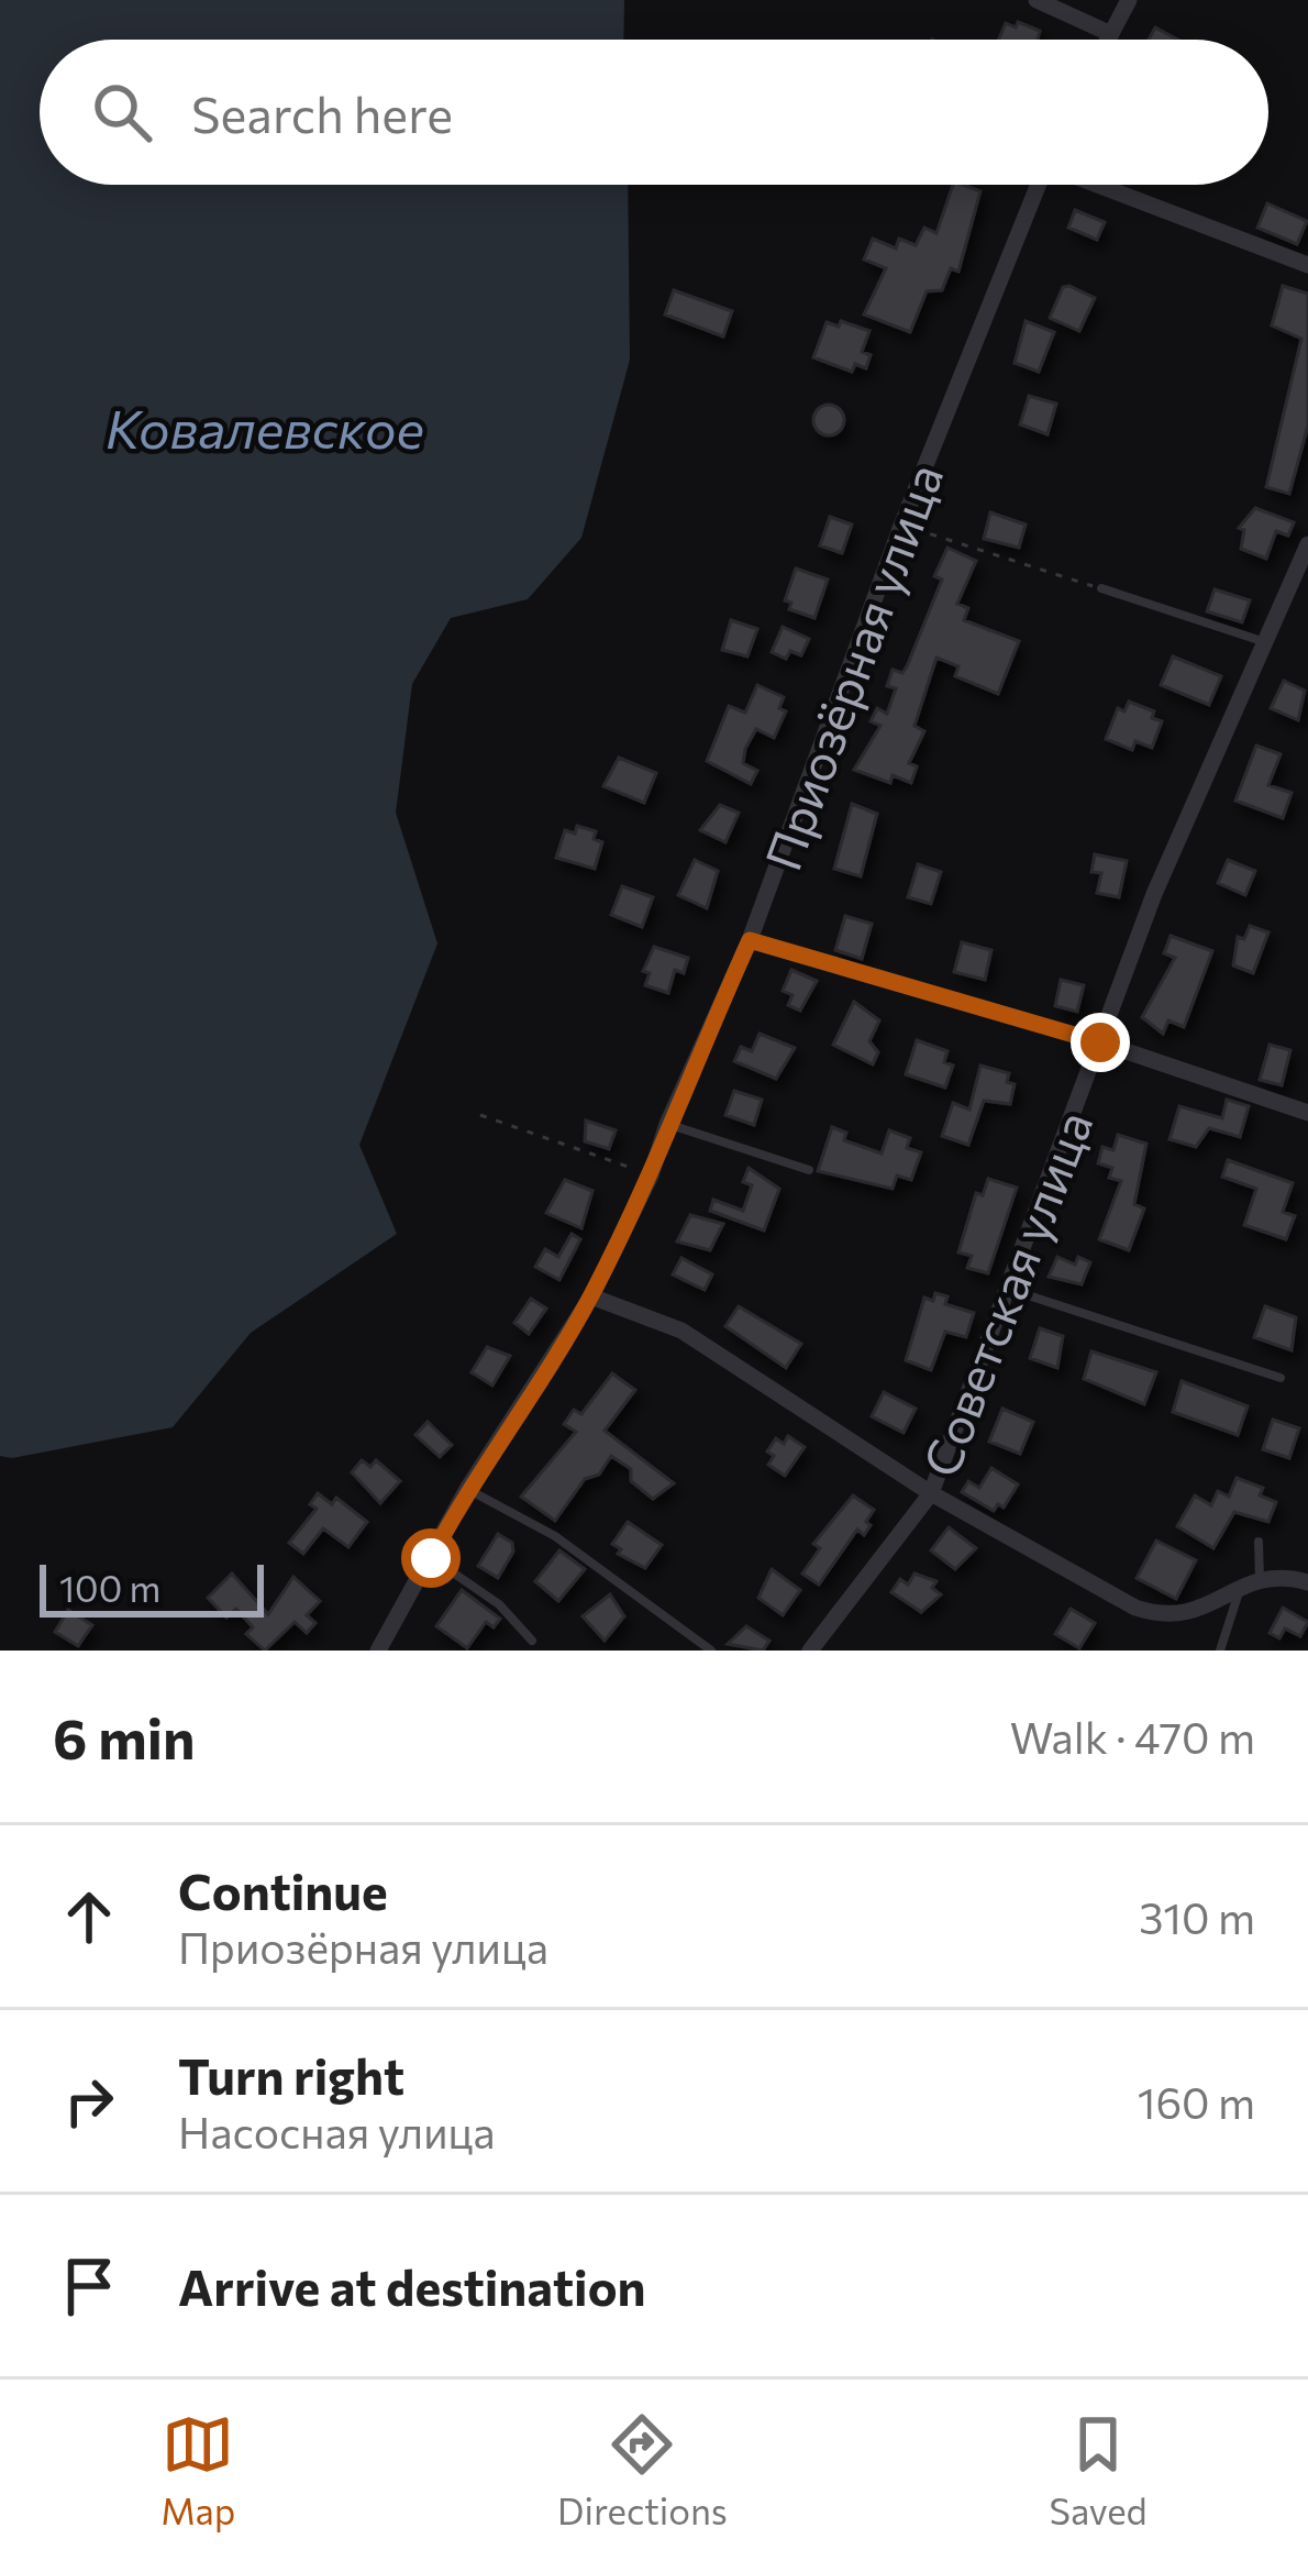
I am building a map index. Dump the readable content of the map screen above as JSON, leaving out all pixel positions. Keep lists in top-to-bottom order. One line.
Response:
{"streets":{"street":["Приозёрная улица","Советская улица"]},"water":["Ковалевское"],"scale_bar":"100 m","page":{"search":"Search here","scale":"100 m","heading":["6 min","Walk · 470 m"],"list":[["Continue","Приозёрная улица","310 m"],["Turn right","Насосная улица","160 m"],"Arrive at destination"],"nav":["Map","Directions","Saved"]}}
